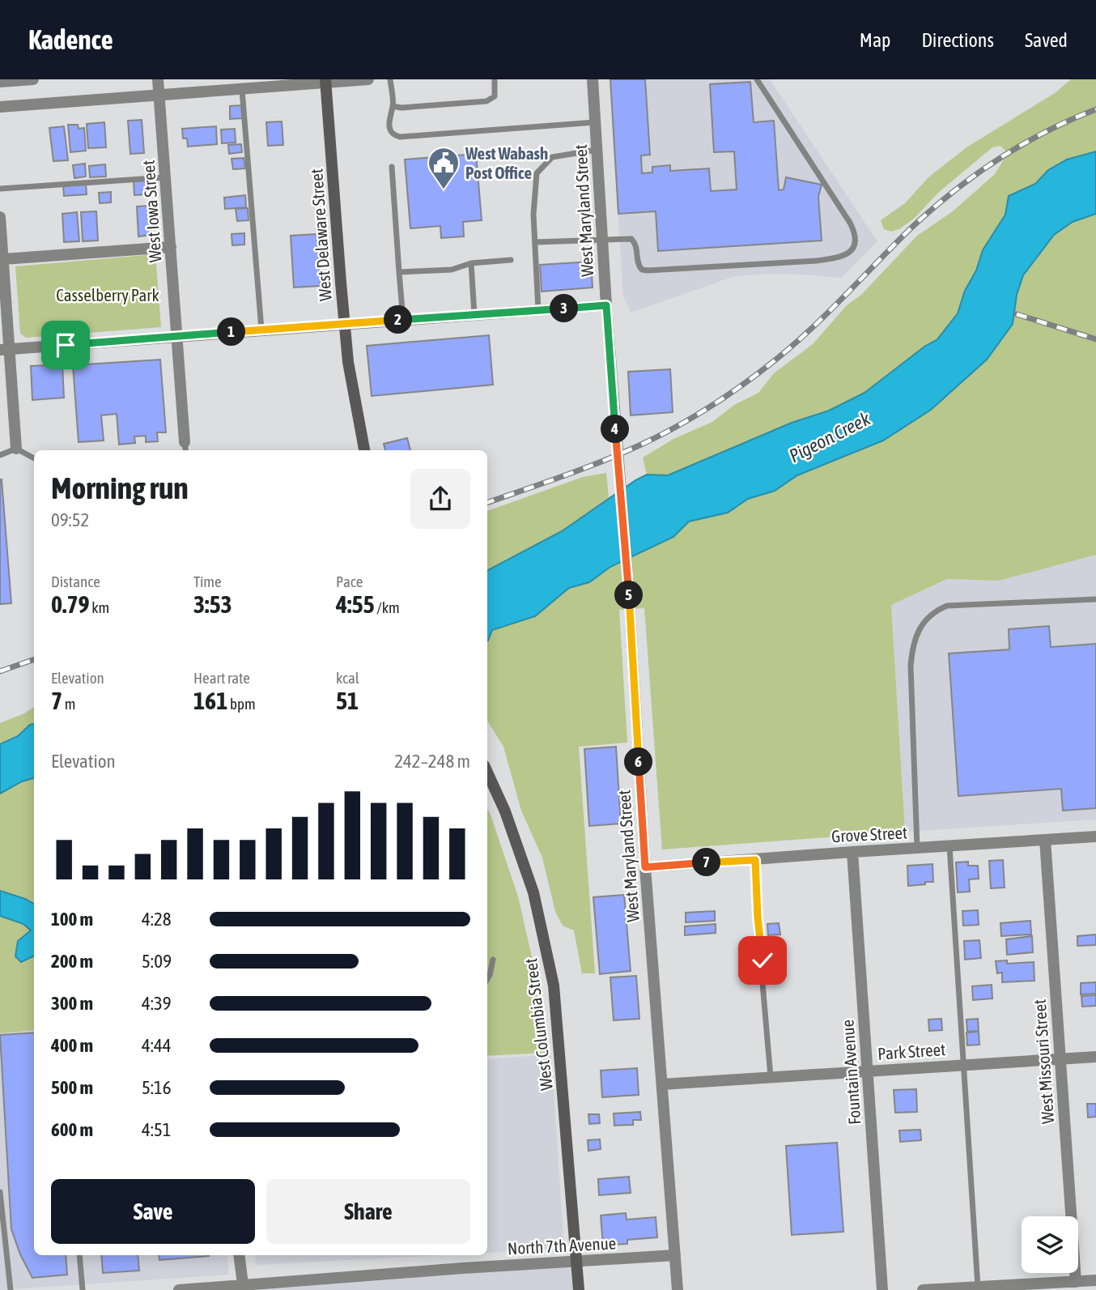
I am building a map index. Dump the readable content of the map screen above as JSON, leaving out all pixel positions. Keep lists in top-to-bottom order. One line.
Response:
{"streets":{"main road":["West Delaware Street","West Columbia Street"],"street":["West Maryland Street","West Iowa Street","Grove Street","Park Street","West Missouri Street","Fountain Avenue","North 7th Avenue"]},"crossings":[["West Maryland Street","Grove Street"],["West Maryland Street","Park Street"],["West Maryland Street","North 7th Avenue"],["Grove Street","West Missouri Street"],["Grove Street","Fountain Avenue"],["West Columbia Street","North 7th Avenue"],["Park Street","West Missouri Street"],["Park Street","Fountain Avenue"]],"water":["Pigeon Creek"],"parks":["Casselberry Park"],"places":{"public building":["West Wabash Post Office"]},"page":{"header":"Kadence","nav":["Map","Directions","Saved"],"pins":["3","2","1","4","5","6","7"],"heading":["Morning run","09:52"],"stats":[["Distance","0.79 km"],["Time","3:53"],["Pace","4:55 /km"],["Elevation","7 m"],["Heart rate","161 bpm"],["kcal","51"]],"chart":["Elevation","242–248 m"],"list":[{"name":"100 m","note":"4:28"},{"name":"200 m","note":"5:09"},{"name":"300 m","note":"4:39"},{"name":"400 m","note":"4:44"},{"name":"500 m","note":"5:16"},{"name":"600 m","note":"4:51"}],"buttons":["Save","Share"]}}
